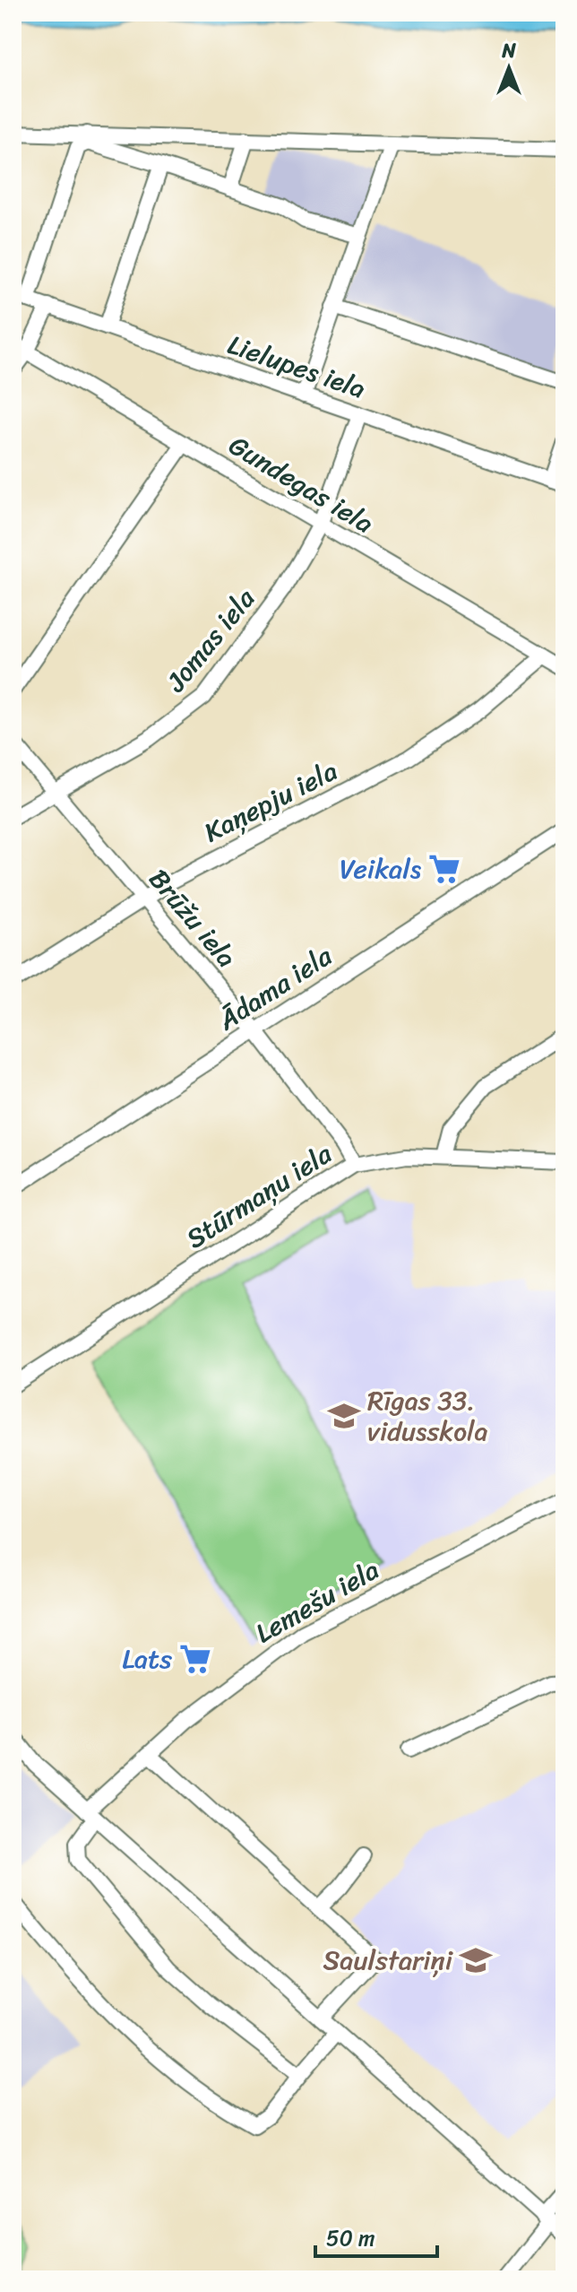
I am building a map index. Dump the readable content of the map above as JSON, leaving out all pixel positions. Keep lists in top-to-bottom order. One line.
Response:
{"streets":{"street":["Lielupes iela","Gundegas iela","Jomas iela","Kaņepju iela","Brūžu iela","Ādama iela","Stūrmaņu iela","Lemešu iela"]},"crossings":[["Lielupes iela","Jomas iela"],["Gundegas iela","Jomas iela"],["Gundegas iela","Kaņepju iela"],["Jomas iela","Brūžu iela"],["Kaņepju iela","Brūžu iela"],["Brūžu iela","Ādama iela"],["Brūžu iela","Stūrmaņu iela"]],"places":{"supermarket":["Veikals","Lats"],"school or university":["Rīgas 33. vidusskola","Saulstariņi"]},"scale_bar":"50 m","north":"top"}
